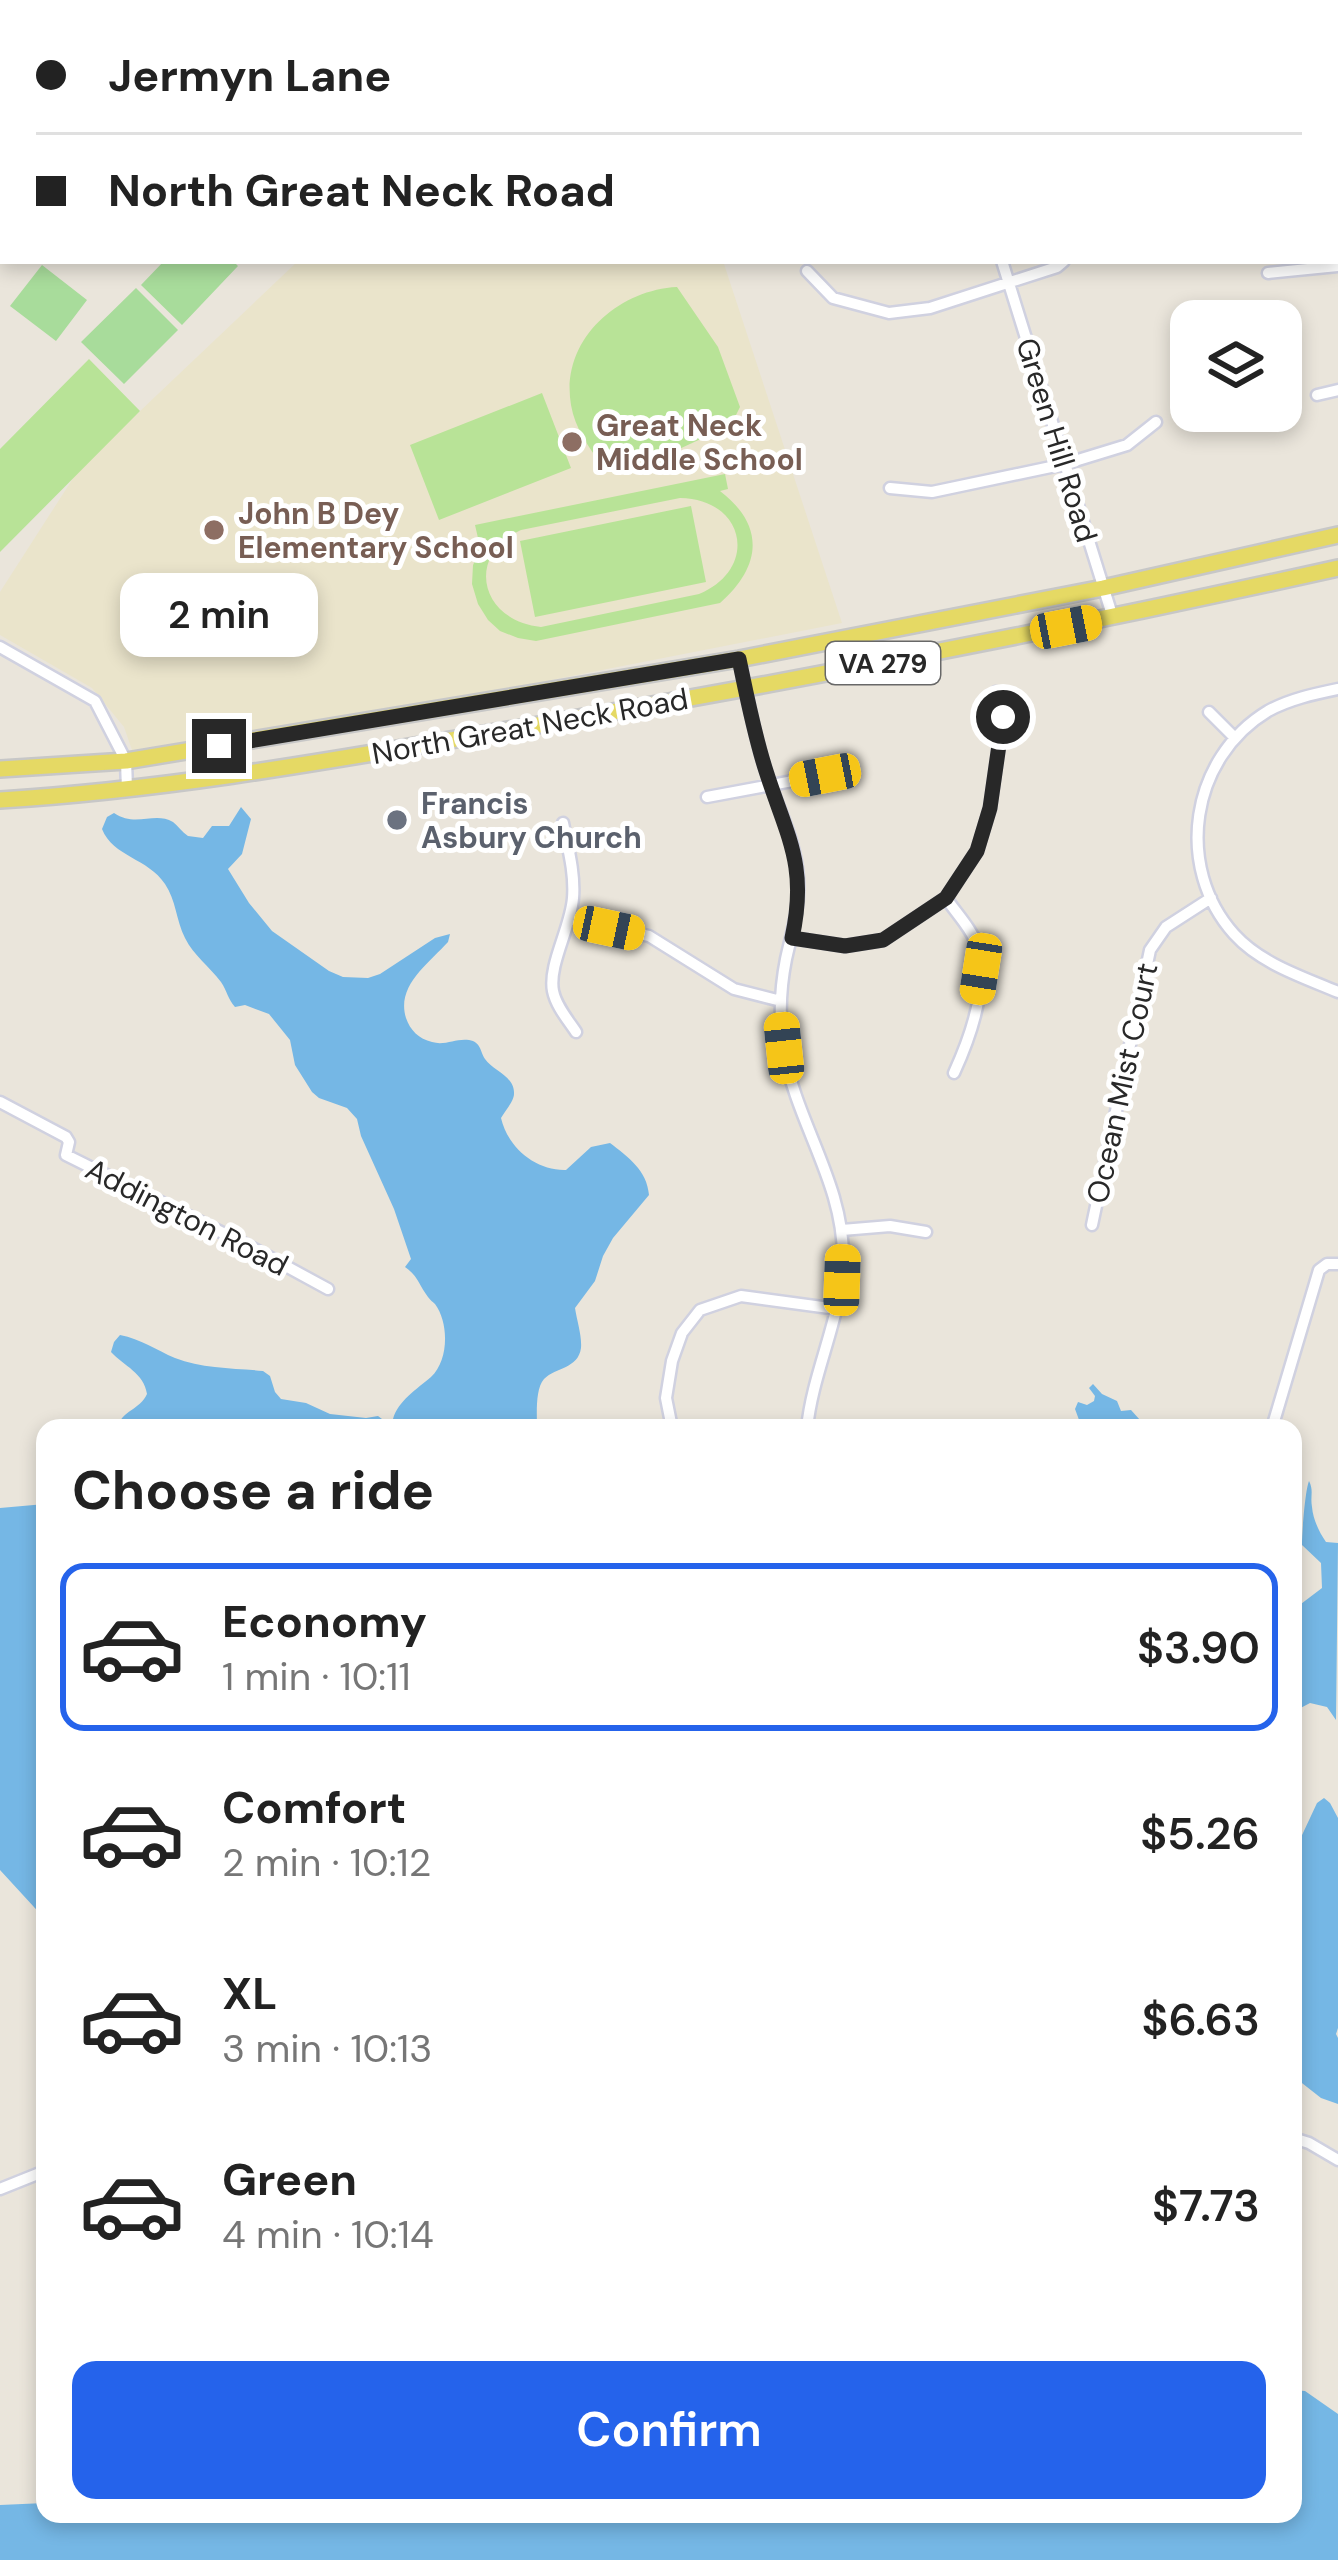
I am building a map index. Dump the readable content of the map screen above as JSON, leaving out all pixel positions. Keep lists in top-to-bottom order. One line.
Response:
{"streets":{"main road":["VA 279","North Great Neck Road"],"street":["Green Hill Road","Ocean Mist Court","Addington Road"]},"crossings":[["Green Hill Road","North Great Neck Road"]],"places":["Great Neck Middle School","John B Dey Elementary School","Francis Asbury Church"],"page":{"banner":["Jermyn Lane","North Great Neck Road"],"bubble":"2 min","heading":"Choose a ride","list":[{"name":"Economy","note":"1 min · 10:11","value":"$3.90"},{"name":"Comfort","note":"2 min · 10:12","value":"$5.26"},{"name":"XL","note":"3 min · 10:13","value":"$6.63"},{"name":"Green","note":"4 min · 10:14","value":"$7.73"}],"buttons":"Confirm"}}
